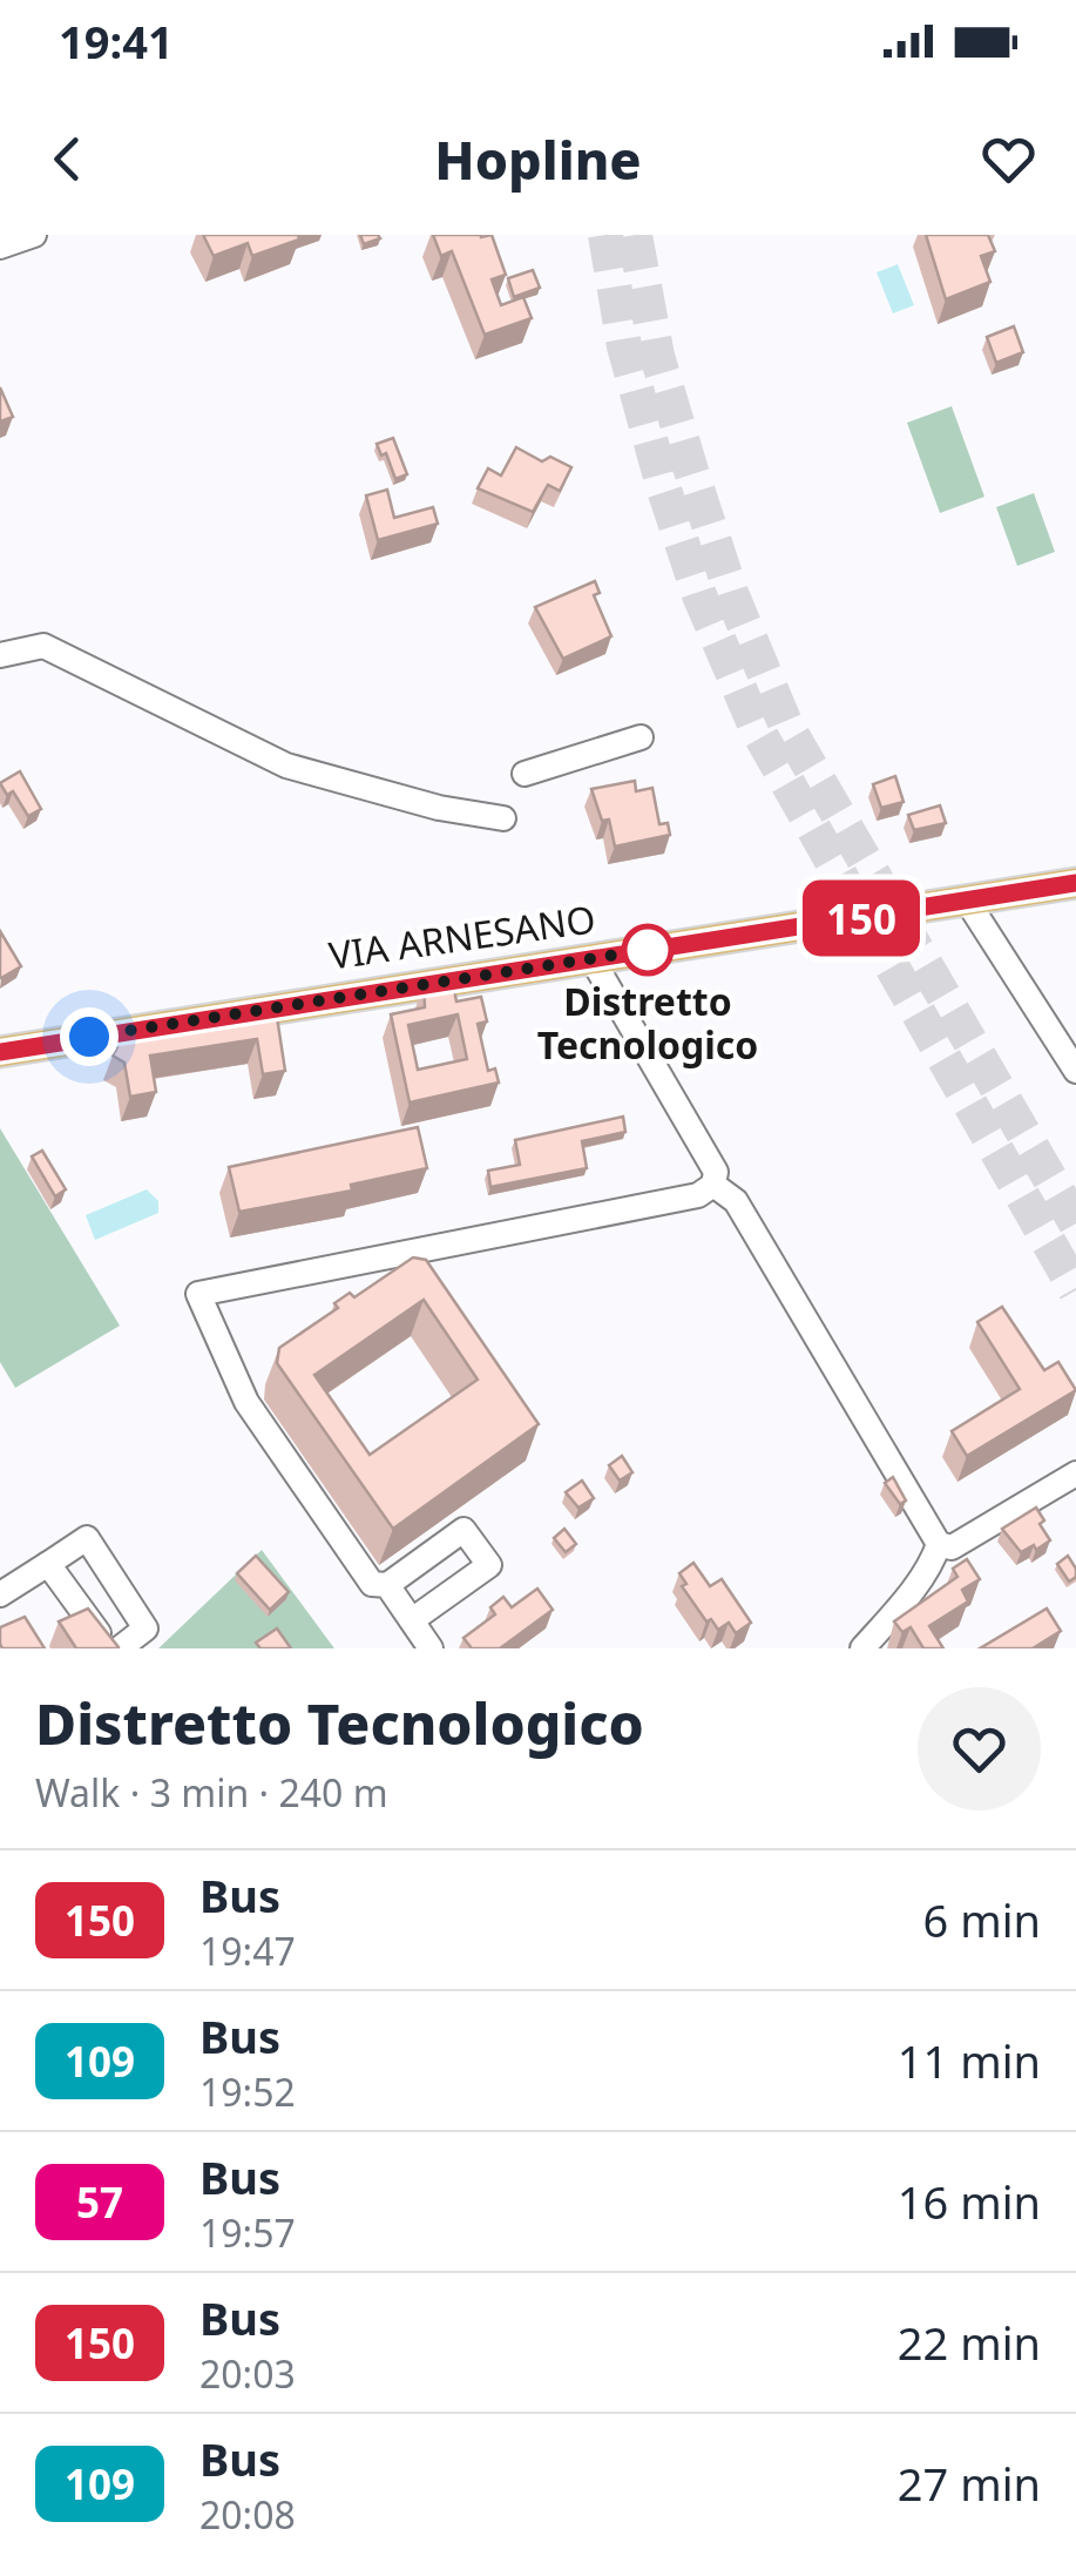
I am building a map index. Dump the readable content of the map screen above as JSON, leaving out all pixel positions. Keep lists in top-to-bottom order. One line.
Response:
{"streets":{"main road":["VIA ARNESANO"]},"places":["Distretto Tecnologico"],"lines":["bus line 150"],"page":{"status":"19:41","header":"Hopline","on_map":"150","heading":["Distretto Tecnologico","Walk · 3 min · 240 m"],"list":[{"mark":"150","name":"Bus","note":"19:47","value":"6 min"},{"mark":"109","name":"Bus","note":"19:52","value":"11 min"},{"mark":"57","name":"Bus","note":"19:57","value":"16 min"},{"mark":"150","name":"Bus","note":"20:03","value":"22 min"},{"mark":"109","name":"Bus","note":"20:08","value":"27 min"}]}}
